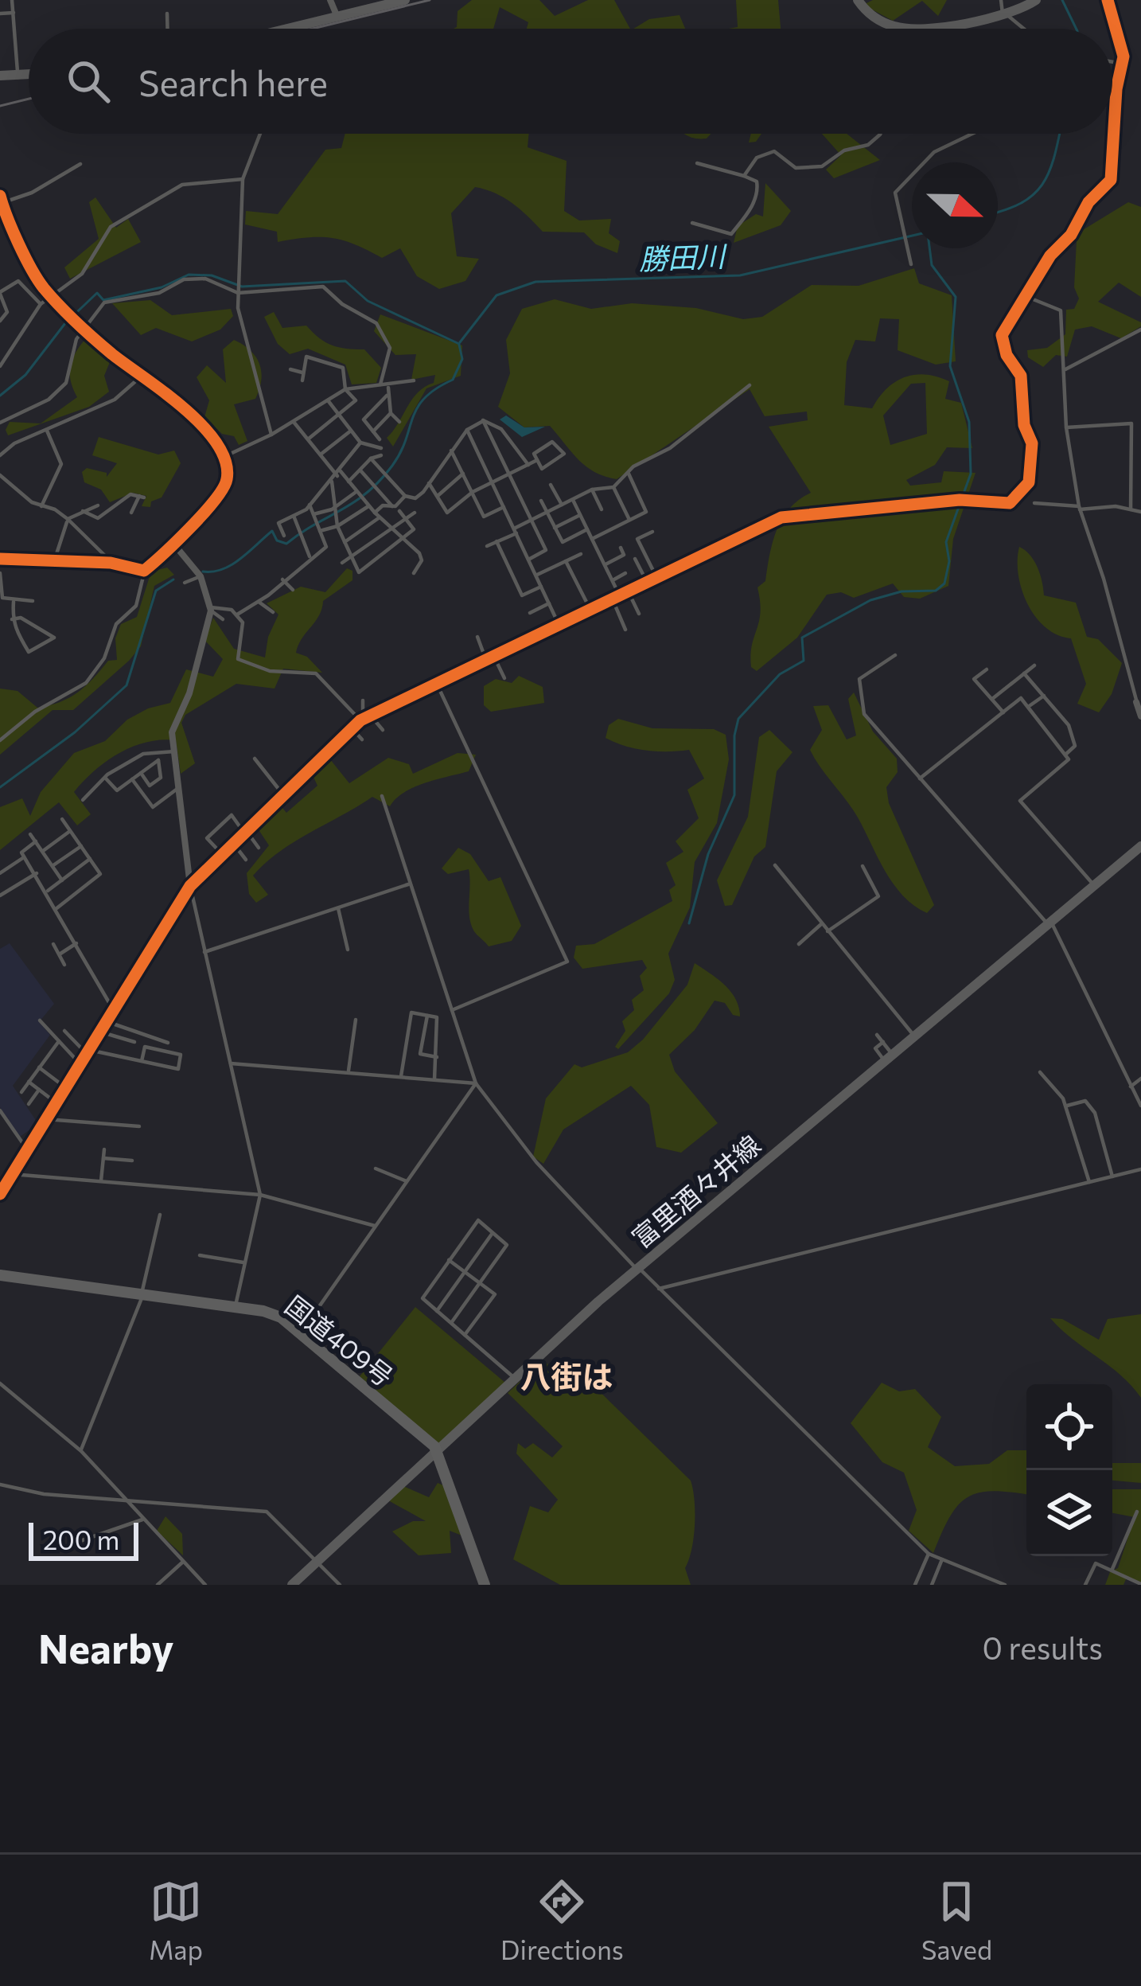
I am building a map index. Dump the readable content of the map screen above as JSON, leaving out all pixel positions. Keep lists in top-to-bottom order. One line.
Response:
{"streets":{"highway":["国道409号"],"main road":["富里酒々井線"]},"crossings":[["富里酒々井線","国道409号"]],"districts":["八街は"],"water":["勝田川"],"scale_bar":"200 m","north":"right","page":{"search":"Search here","scale":"200 m","heading":["Nearby","0 results"],"nav":["Map","Directions","Saved"]}}
